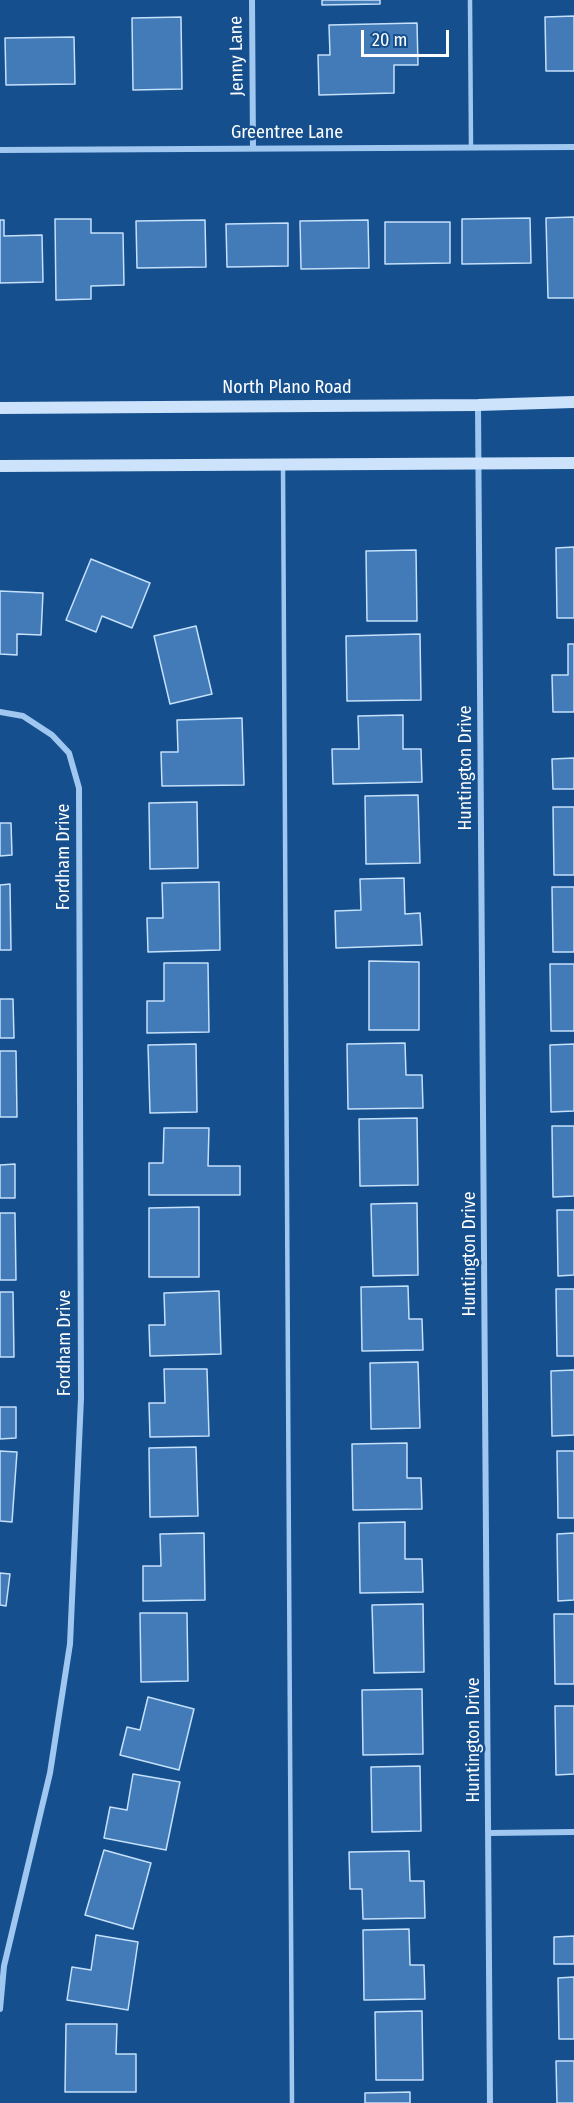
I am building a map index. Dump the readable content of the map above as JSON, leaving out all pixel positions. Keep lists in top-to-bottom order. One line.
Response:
{"streets":{"main road":["North Plano Road"],"street":["Jenny Lane","Greentree Lane","Huntington Drive","Fordham Drive"]},"crossings":[["Jenny Lane","Greentree Lane"],["North Plano Road","Huntington Drive"]],"scale_bar":"20 m"}
